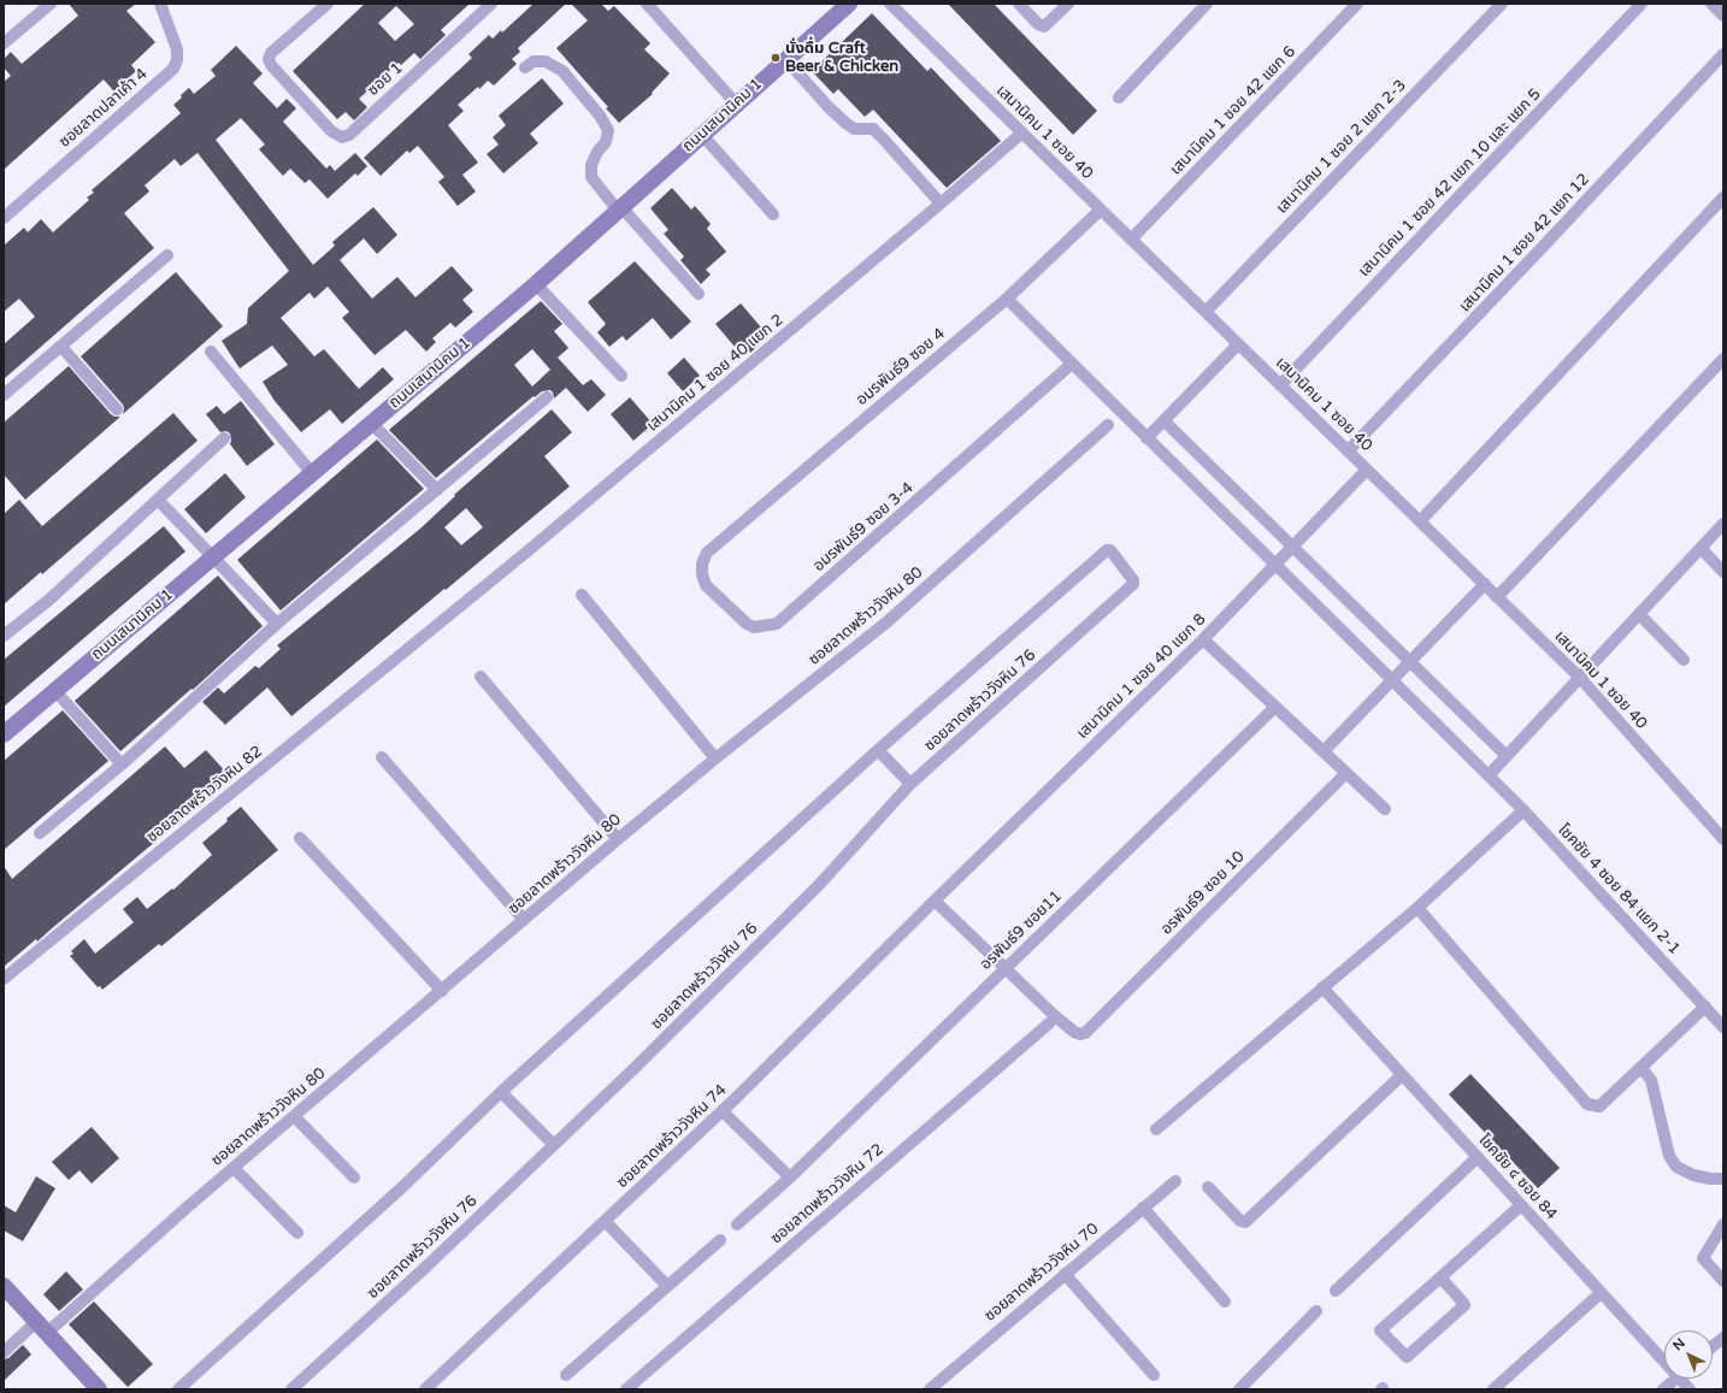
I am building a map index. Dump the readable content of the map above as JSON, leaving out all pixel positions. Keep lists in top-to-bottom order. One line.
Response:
{"streets":{"street":["ซอย 1","ซอยลาดปลาเค้า 4","เสนานิคม 1 ซอย 42 แยก 6","ถนนเสนานิคม 1","เสนานิคม 1 ซอย 40","เสนานิคม 1 ซอย 2 แยก 2-3","เสนานิคม 1 ซอย 42 แยก 10 และ แยก 5","เสนานิคม 1 ซอย 42 แยก 12","อมรพันธ์9 ซอย 4","เสนานิคม 1 ซอย 40 แยก 2","อมรพันธ์9 ซอย 3-4","ซอยลาดพร้าววังหิน 80","เสนานิคม 1 ซอย 40 แยก 8","ซอยลาดพร้าววังหิน 76","ซอยลาดพร้าววังหิน 82","โชคชัย 4 ซอย 84 แยก 2-1","อรพันธ์9 ซอย 10","อรพันธ์9 ซอย11","ซอยลาดพร้าววังหิน 74","โชคชัย ๔ ซอย 84","ซอยลาดพร้าววังหิน 72","ซอยลาดพร้าววังหิน 70"]},"crossings":[["เสนานิคม 1 ซอย 42 แยก 6","เสนานิคม 1 ซอย 40"],["เสนานิคม 1 ซอย 40","เสนานิคม 1 ซอย 2 แยก 2-3"],["เสนานิคม 1 ซอย 40","เสนานิคม 1 ซอย 42 แยก 10 และ แยก 5"],["เสนานิคม 1 ซอย 40","เสนานิคม 1 ซอย 42 แยก 12"],["เสนานิคม 1 ซอย 40","อมรพันธ์9 ซอย 4"],["เสนานิคม 1 ซอย 40","เสนานิคม 1 ซอย 40 แยก 2"],["เสนานิคม 1 ซอย 40","เสนานิคม 1 ซอย 40 แยก 8"],["อมรพันธ์9 ซอย 4","อมรพันธ์9 ซอย 3-4"],["อมรพันธ์9 ซอย 4","โชคชัย 4 ซอย 84 แยก 2-1"],["เสนานิคม 1 ซอย 40 แยก 2","ซอยลาดพร้าววังหิน 82"],["อมรพันธ์9 ซอย 3-4","โชคชัย 4 ซอย 84 แยก 2-1"],["เสนานิคม 1 ซอย 40 แยก 8","โชคชัย 4 ซอย 84 แยก 2-1"],["เสนานิคม 1 ซอย 40 แยก 8","ซอยลาดพร้าววังหิน 74"],["อรพันธ์9 ซอย 10","อรพันธ์9 ซอย11"]],"places":["นั่งดื่ม Craft Beer & Chicken"],"north":"top left"}
